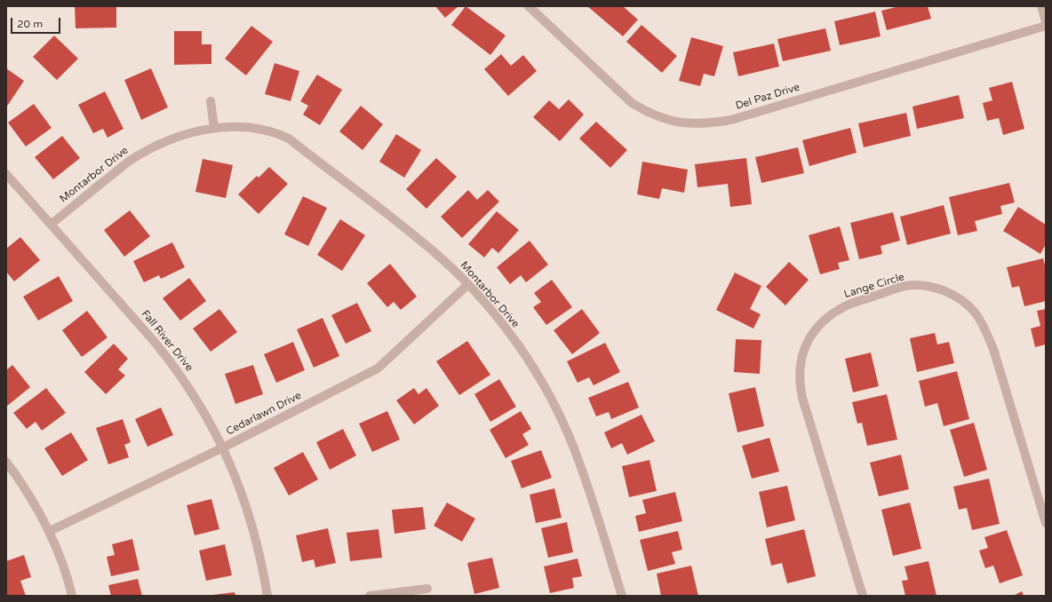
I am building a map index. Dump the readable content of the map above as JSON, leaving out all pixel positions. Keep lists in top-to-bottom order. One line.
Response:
{"streets":{"street":["Del Paz Drive","Montarbor Drive","Lange Circle","Fall River Drive","Cedarlawn Drive"]},"crossings":[["Montarbor Drive","Fall River Drive"],["Montarbor Drive","Cedarlawn Drive"],["Fall River Drive","Cedarlawn Drive"]],"scale_bar":"20 m"}
